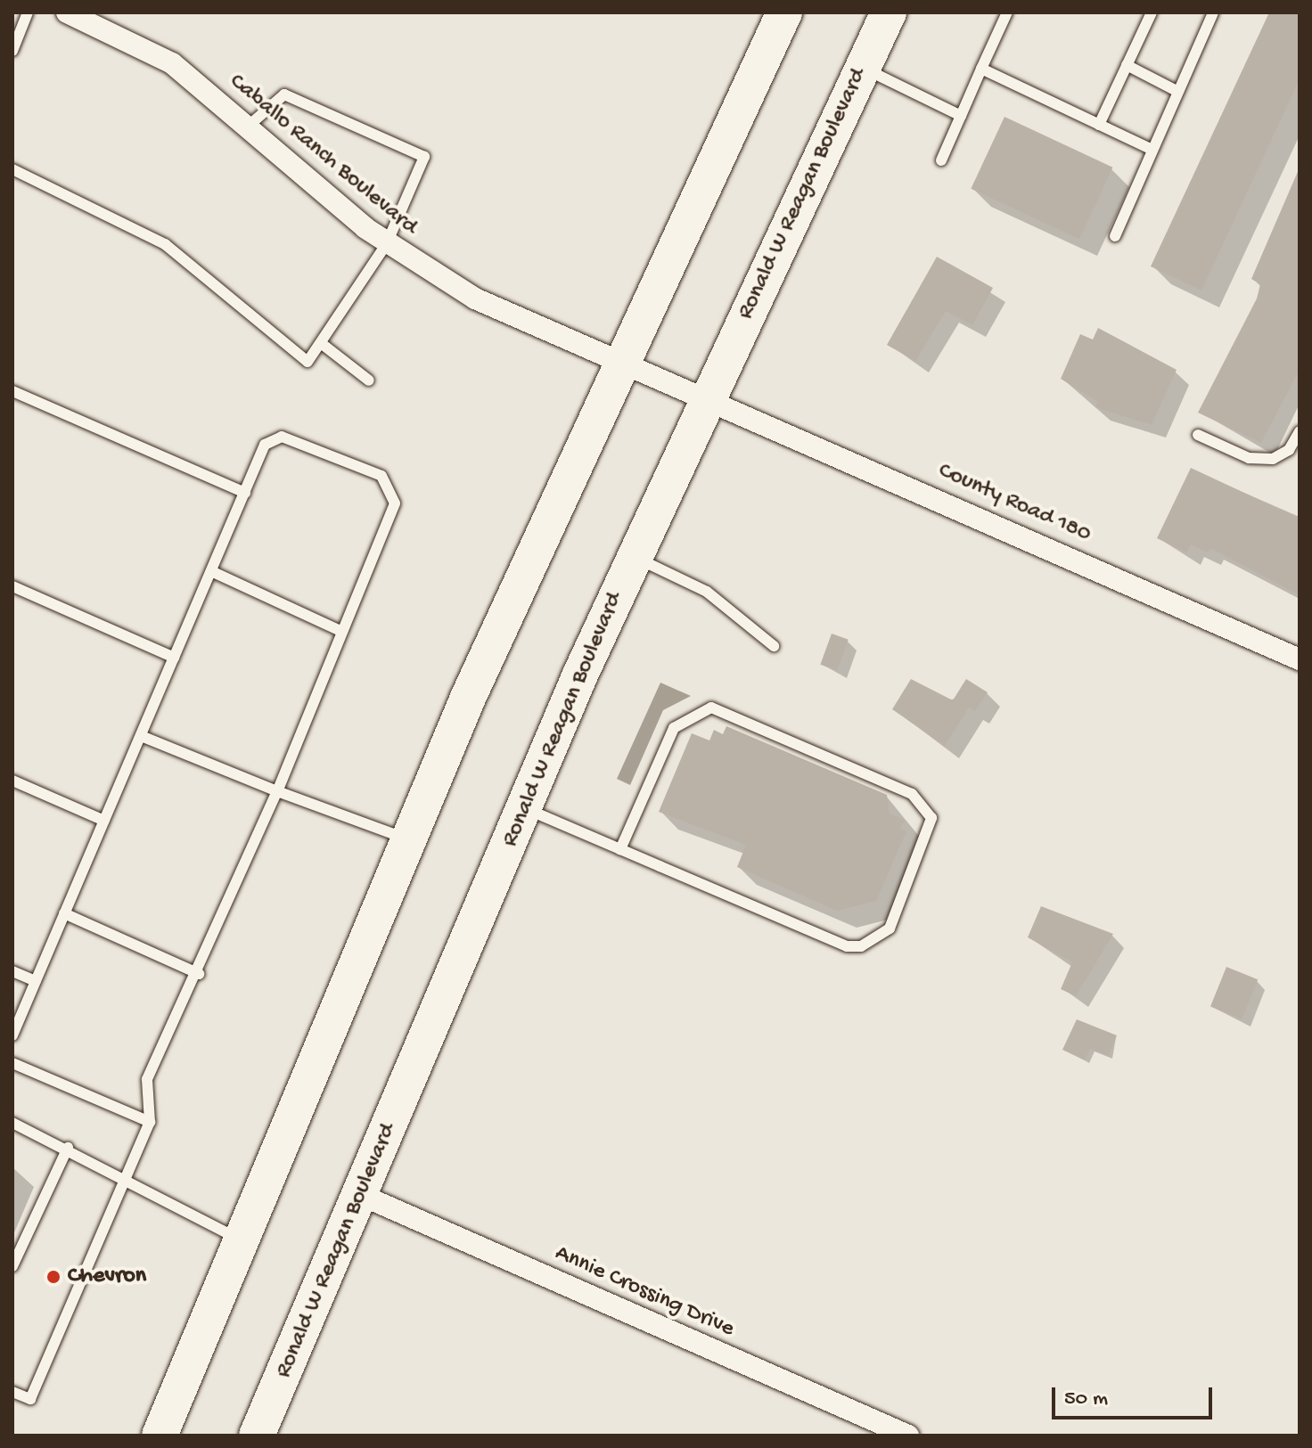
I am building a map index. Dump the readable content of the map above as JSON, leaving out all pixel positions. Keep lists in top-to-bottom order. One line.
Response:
{"streets":{"main road":["Ronald W Reagan Boulevard"],"street":["Caballo Ranch Boulevard","County Road 180","Annie Crossing Drive"]},"crossings":[["Caballo Ranch Boulevard","Ronald W Reagan Boulevard"],["Caballo Ranch Boulevard","County Road 180"],["Ronald W Reagan Boulevard","County Road 180"],["Ronald W Reagan Boulevard","Annie Crossing Drive"]],"places":["Chevron"],"scale_bar":"50 m"}
